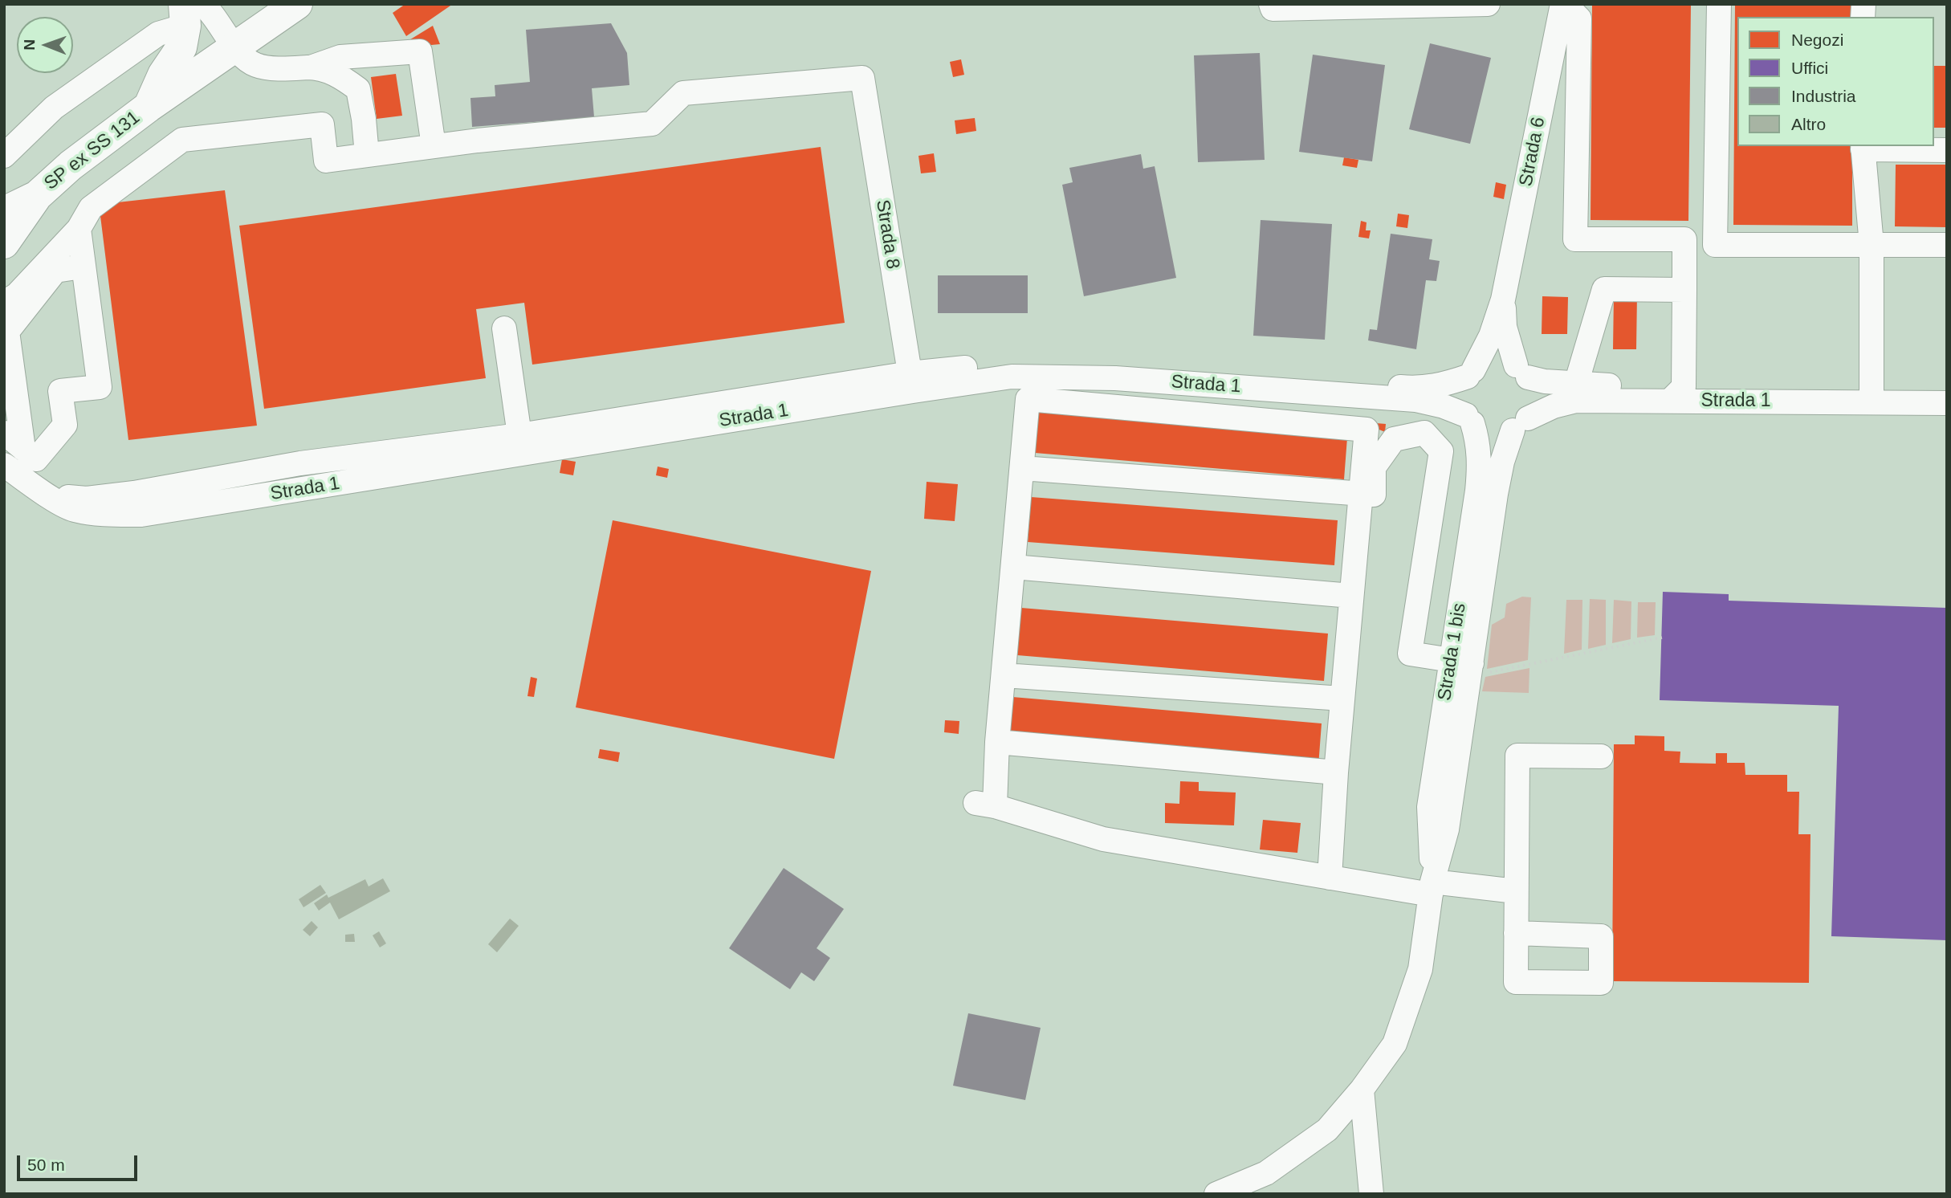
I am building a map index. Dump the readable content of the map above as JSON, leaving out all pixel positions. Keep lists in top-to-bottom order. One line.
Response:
{"streets":{"main road":["SP ex SS 131"],"street":["Strada 6","Strada 8","Strada 1","Strada 1 bis"]},"crossings":[["Strada 6","Strada 1"],["Strada 6","Strada 1 bis"],["Strada 8","Strada 1"],["Strada 1","Strada 1 bis"]],"legend":["Negozi","Uffici","Industria","Altro"],"scale_bar":"50 m","north":"left"}
